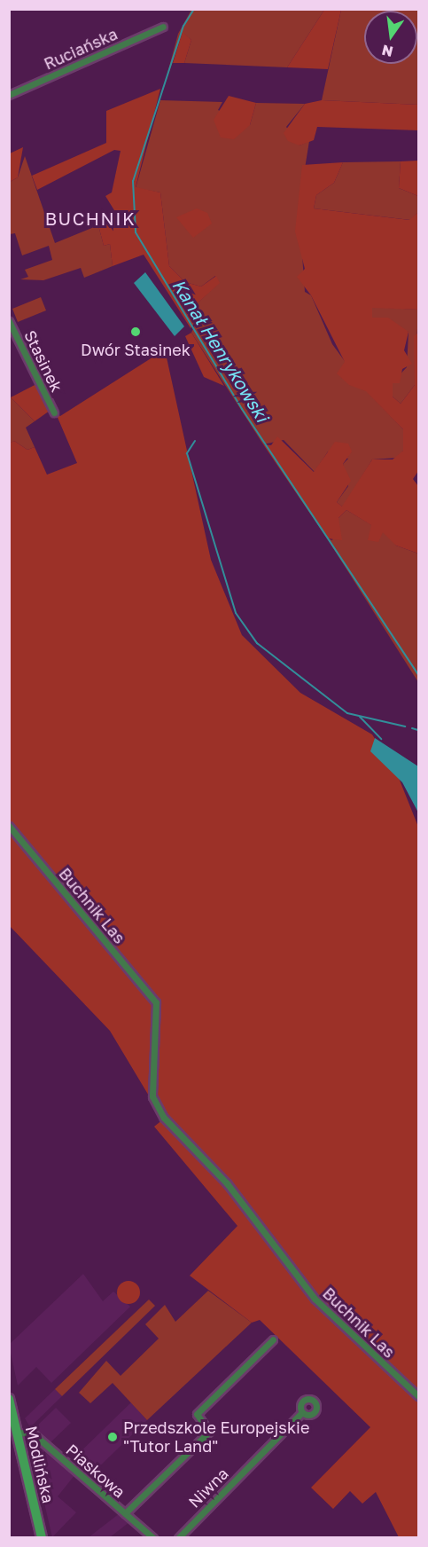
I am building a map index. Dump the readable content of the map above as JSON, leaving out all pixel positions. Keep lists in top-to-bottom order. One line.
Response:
{"streets":{"main road":["Modlińska"],"street":["Ruciańska","Stasinek","Buchnik Las","Piaskowa","Niwna"]},"crossings":[["Modlińska","Piaskowa"]],"districts":["BUCHNIK"],"water":["Kanał Henrykowski"],"places":["Dwór Stasinek","Przedszkole Europejskie \"Tutor Land\""],"north":"bottom"}
